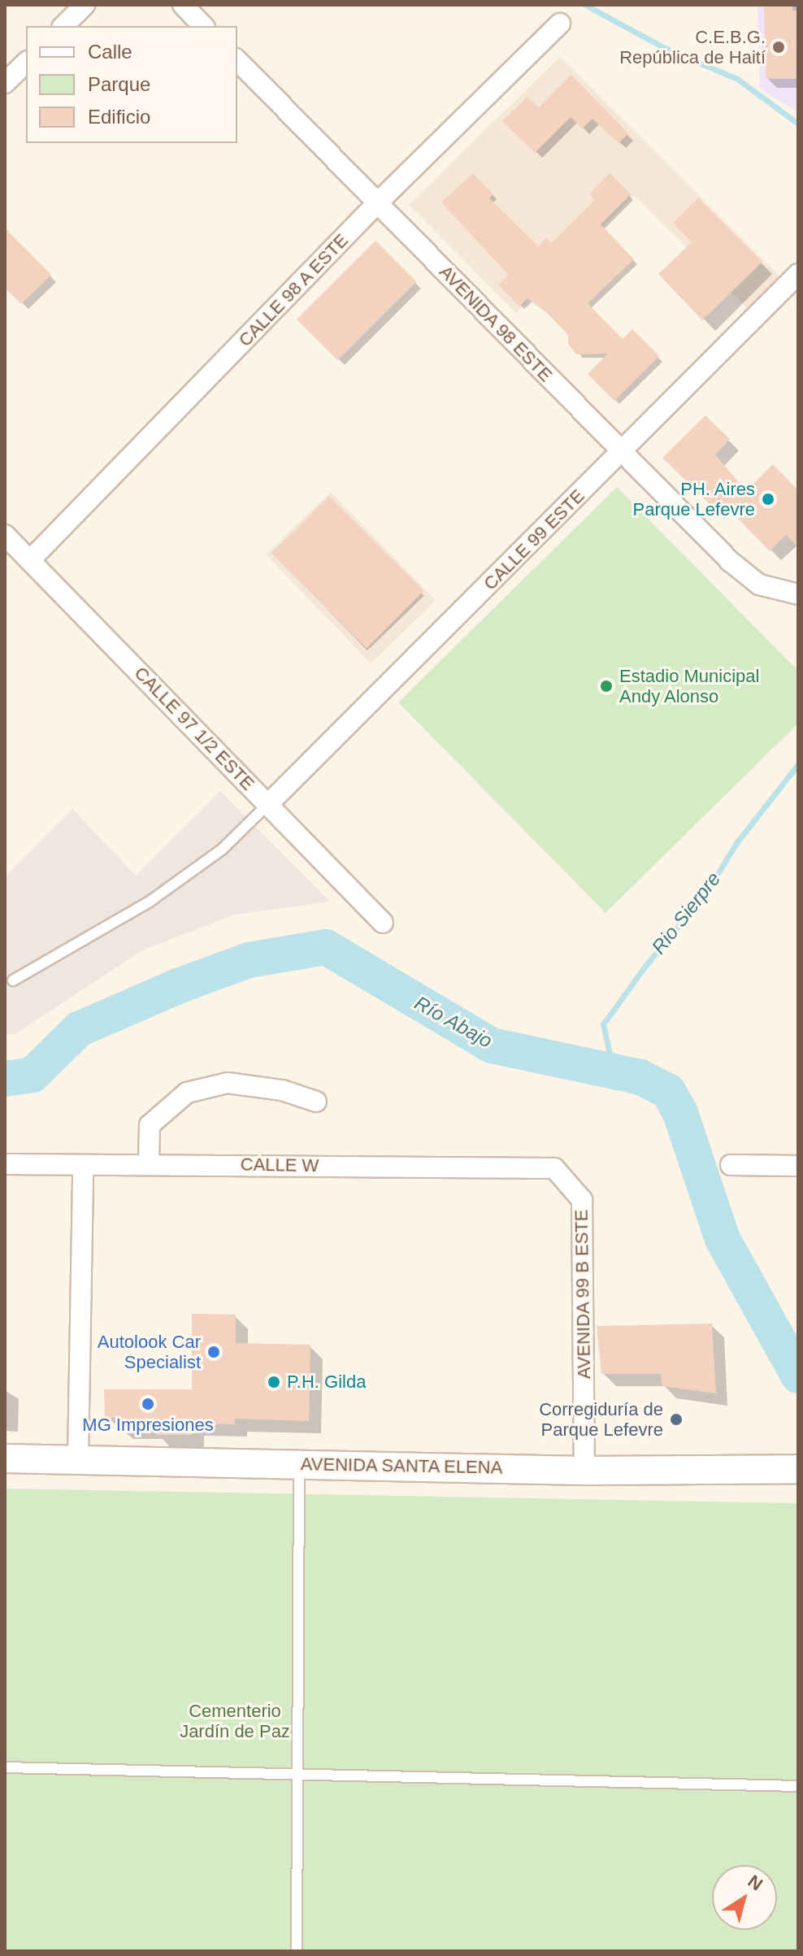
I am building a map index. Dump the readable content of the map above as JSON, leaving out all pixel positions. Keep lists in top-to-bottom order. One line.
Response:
{"streets":{"street":["CALLE 98 A ESTE","AVENIDA 98 ESTE","CALLE 99 ESTE","CALLE 97 1/2 ESTE","CALLE W","AVENIDA 99 B ESTE","AVENIDA SANTA ELENA"]},"crossings":[["CALLE 98 A ESTE","AVENIDA 98 ESTE"],["CALLE 98 A ESTE","CALLE 97 1/2 ESTE"],["AVENIDA 98 ESTE","CALLE 99 ESTE"],["CALLE 99 ESTE","CALLE 97 1/2 ESTE"],["CALLE W","AVENIDA 99 B ESTE"],["AVENIDA 99 B ESTE","AVENIDA SANTA ELENA"]],"water":["Rio Sierpre","Río Abajo"],"parks":["Cementerio Jardín de Paz"],"places":["C.E.B.G. República de Haití","PH. Aires Parque Lefevre","Estadio Municipal Andy Alonso","Autolook Car Specialist","P.H. Gilda","MG Impresiones","Corregiduría de Parque Lefevre"],"legend":["Calle","Parque","Edificio"],"north":"top right"}
